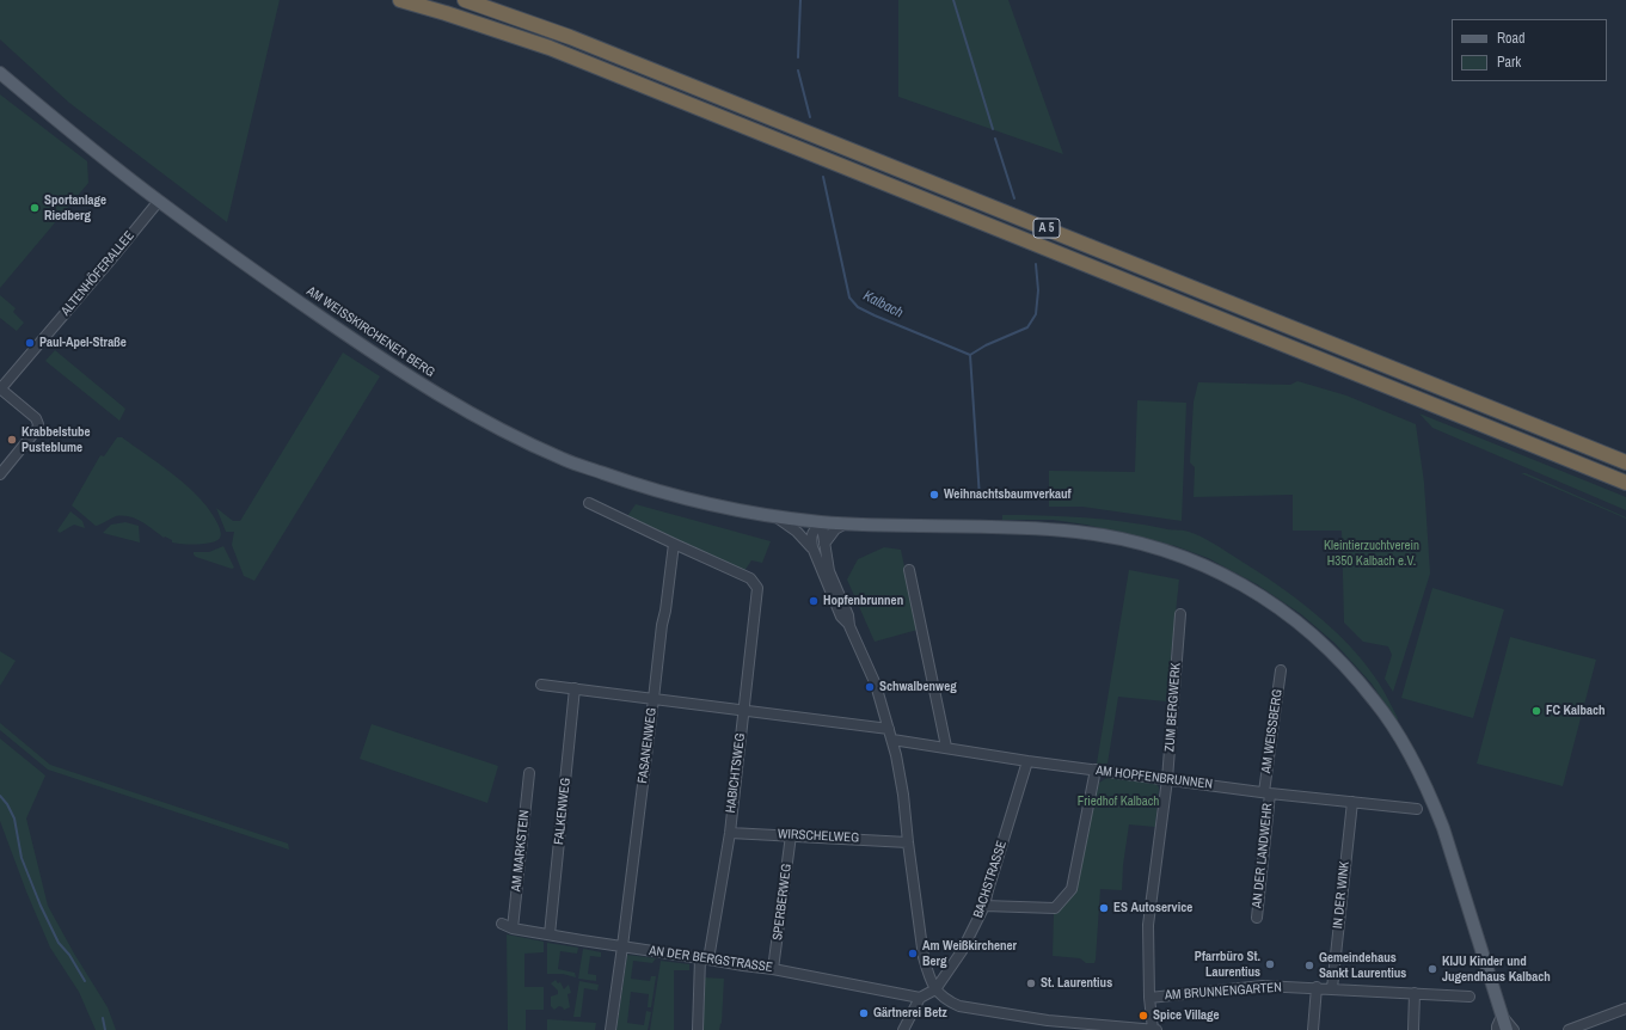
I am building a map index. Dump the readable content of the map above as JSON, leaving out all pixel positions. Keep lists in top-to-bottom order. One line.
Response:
{"streets":{"highway":["A 5"],"main road":["AM WEISSKIRCHENER BERG"],"street":["ALTENHÖFERALLEE","ZUM BERGWERK","AM WEISSBERG","FASANENWEG","HABICHTSWEG","AM HOPFENBRUNNEN","FALKENWEG","WIRSCHELWEG","AM MARKSTEIN","AN DER LANDWEHR","BACHSTRASSE","IN DER WINK","SPERBERWEG","AN DER BERGSTRASSE","AM BRUNNENGARTEN"]},"crossings":[["ALTENHÖFERALLEE","AM WEISSKIRCHENER BERG"],["AM WEISSKIRCHENER BERG","AM HOPFENBRUNNEN"],["AM WEISSKIRCHENER BERG","WIRSCHELWEG"],["AM WEISSKIRCHENER BERG","BACHSTRASSE"],["ZUM BERGWERK","AM HOPFENBRUNNEN"],["ZUM BERGWERK","AM BRUNNENGARTEN"],["AM WEISSBERG","AM HOPFENBRUNNEN"],["AM WEISSBERG","AN DER LANDWEHR"],["FASANENWEG","HABICHTSWEG"],["FASANENWEG","AN DER BERGSTRASSE"],["HABICHTSWEG","WIRSCHELWEG"],["HABICHTSWEG","AN DER BERGSTRASSE"],["AM HOPFENBRUNNEN","AN DER LANDWEHR"],["AM HOPFENBRUNNEN","BACHSTRASSE"],["AM HOPFENBRUNNEN","IN DER WINK"],["FALKENWEG","AN DER BERGSTRASSE"],["WIRSCHELWEG","SPERBERWEG"],["AM MARKSTEIN","AN DER BERGSTRASSE"],["IN DER WINK","AM BRUNNENGARTEN"],["SPERBERWEG","AN DER BERGSTRASSE"]],"water":["Kalbach"],"parks":["Kleintierzuchtverein H350 Kalbach e.V.","Friedhof Kalbach"],"places":["Sportanlage Riedberg","Paul-Apel-Straße","Krabbelstube Pusteblume","Weihnachtsbaumverkauf","Hopfenbrunnen","Schwalbenweg","FC Kalbach","ES Autoservice","Am Weißkirchener Berg","Pfarrbüro St. Laurentius","Gemeindehaus Sankt Laurentius","KIJU Kinder und Jugendhaus Kalbach","St. Laurentius","Gärtnerei Betz","Spice Village"],"legend":["Road","Park"]}
